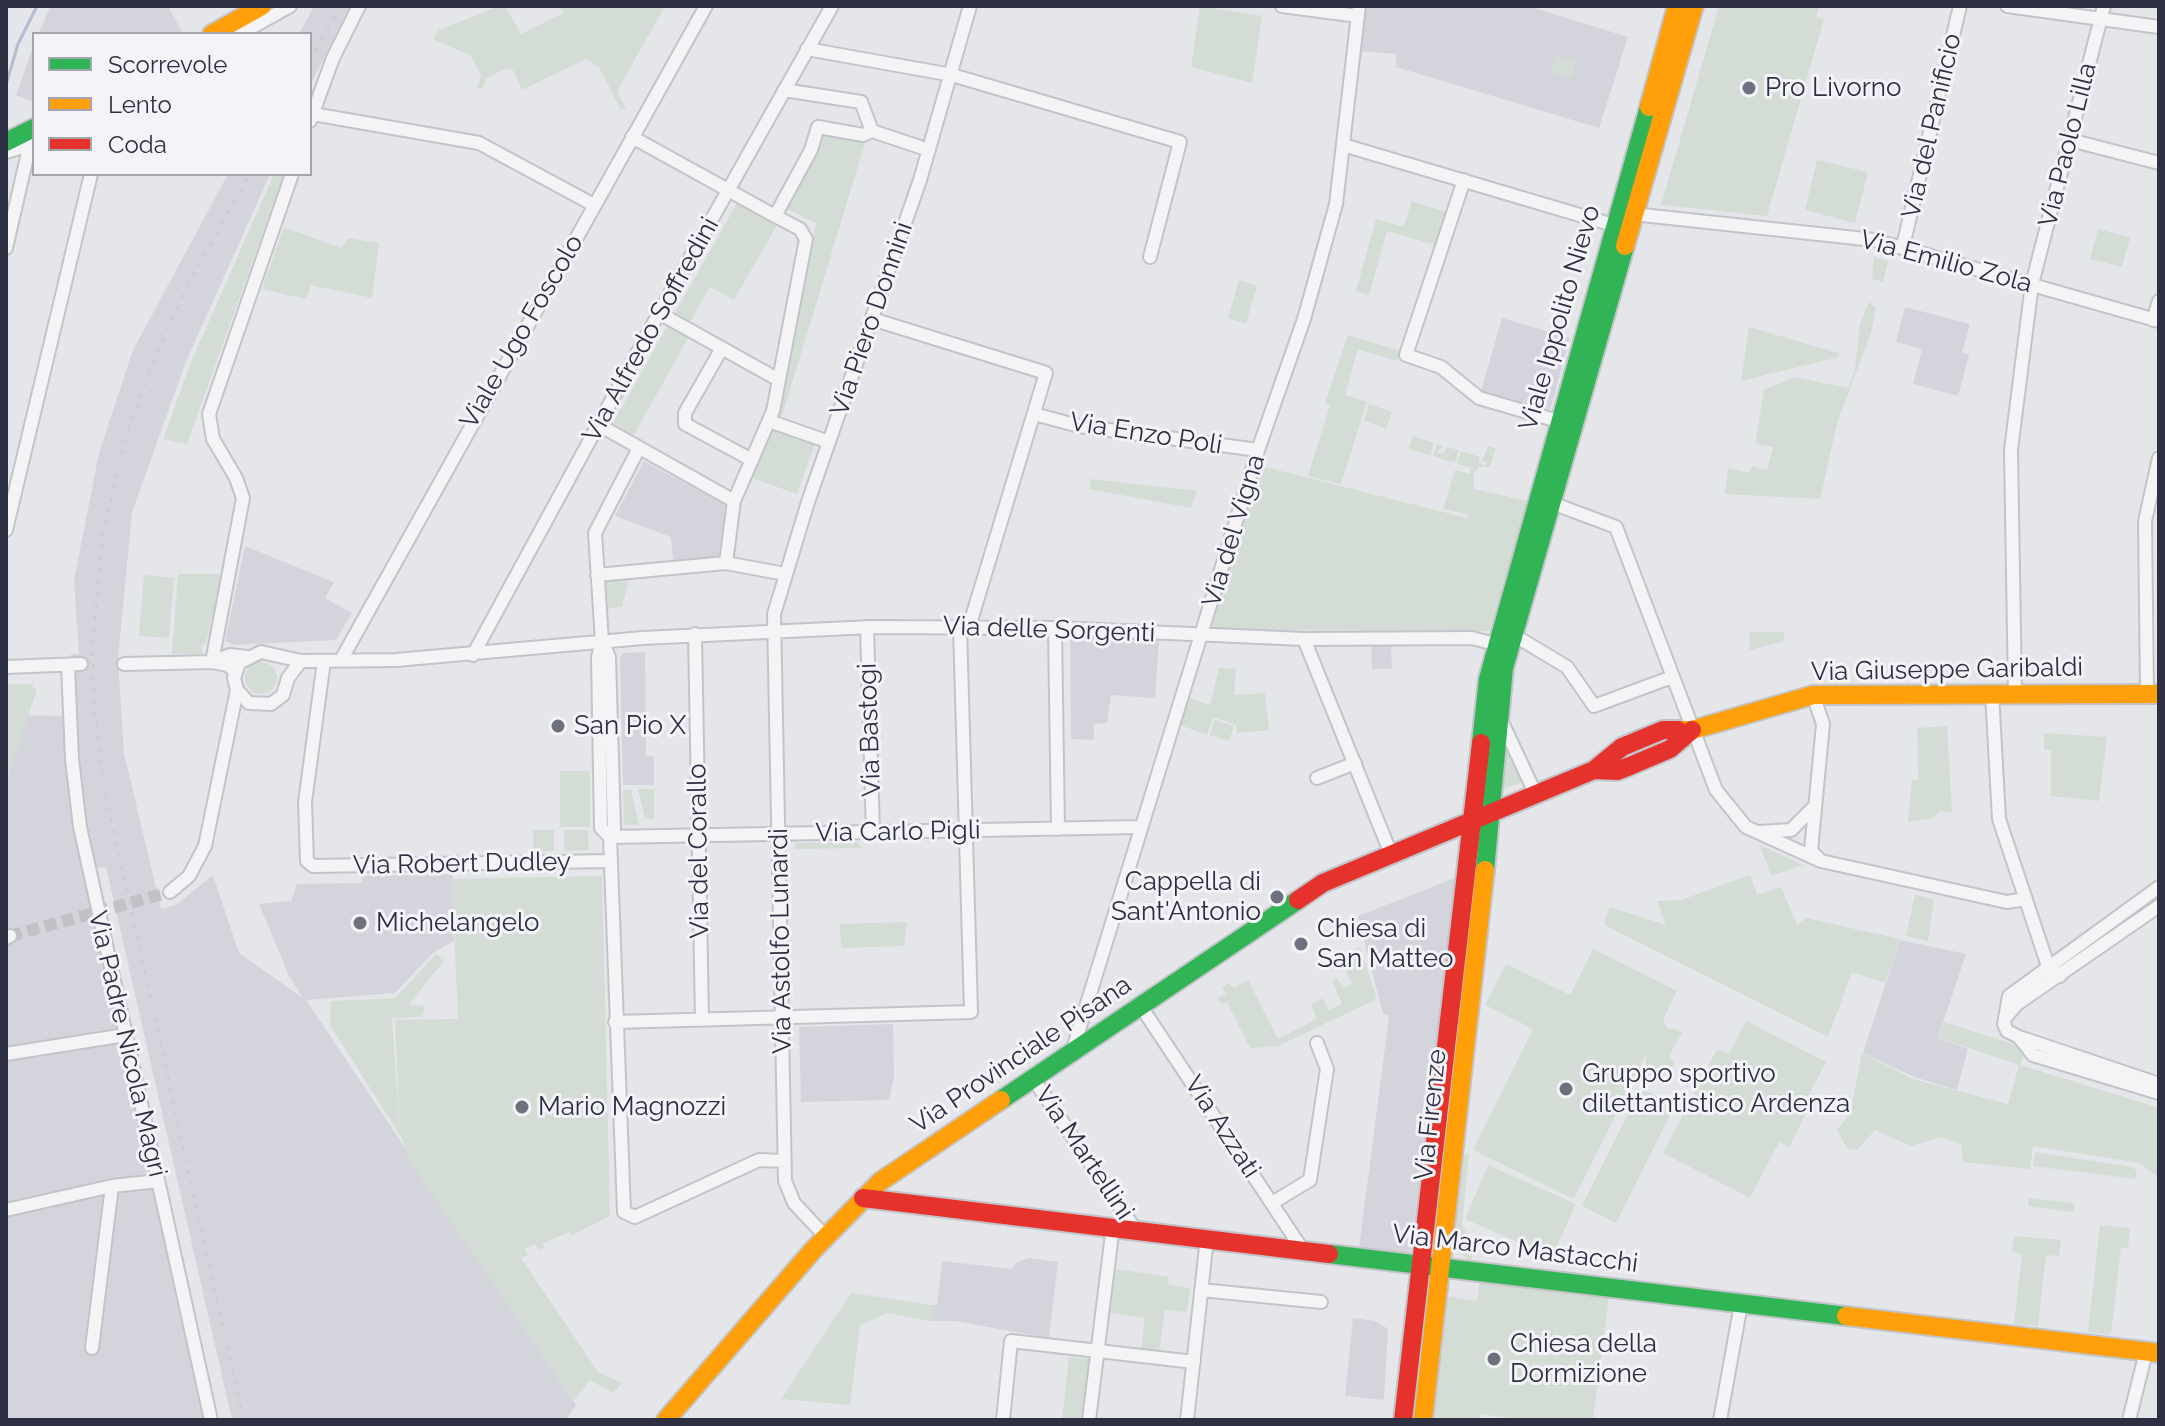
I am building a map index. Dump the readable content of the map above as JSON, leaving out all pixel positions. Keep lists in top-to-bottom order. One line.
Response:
{"streets":{"street":["Via del Panificio","Via Paolo Lilla","Via Emilio Zola","Viale Ippolito Nievo","Via Piero Donnini","Via Alfredo Soffredini","Viale Ugo Foscolo","Via Enzo Poli","Via del Vigna","Via delle Sorgenti","Via Giuseppe Garibaldi","Via Bastogi","Via Carlo Pigli","Via del Corallo","Via Robert Dudley","Via Astolfo Lunardi","Via Padre Nicola Magri","Via Provinciale Pisana","Via Firenze","Via Azzati","Via Martellini","Via Marco Mastacchi"]},"crossings":[["Via del Panificio","Via Emilio Zola"],["Via Paolo Lilla","Via Emilio Zola"],["Via Paolo Lilla","Via Giuseppe Garibaldi"],["Via Emilio Zola","Viale Ippolito Nievo"],["Via Emilio Zola","Via del Vigna"],["Viale Ippolito Nievo","Via delle Sorgenti"],["Viale Ippolito Nievo","Via Provinciale Pisana"],["Viale Ippolito Nievo","Via Firenze"],["Via Piero Donnini","Via delle Sorgenti"],["Via Piero Donnini","Via Astolfo Lunardi"],["Via Alfredo Soffredini","Via delle Sorgenti"],["Viale Ugo Foscolo","Via delle Sorgenti"],["Via Enzo Poli","Via del Vigna"],["Via del Vigna","Via delle Sorgenti"],["Via del Vigna","Via Carlo Pigli"],["Via del Vigna","Via Provinciale Pisana"],["Via delle Sorgenti","Via Bastogi"],["Via delle Sorgenti","Via del Corallo"],["Via delle Sorgenti","Via Robert Dudley"],["Via delle Sorgenti","Via Astolfo Lunardi"],["Via Giuseppe Garibaldi","Via Provinciale Pisana"],["Via Bastogi","Via Carlo Pigli"],["Via Carlo Pigli","Via del Corallo"],["Via Carlo Pigli","Via Astolfo Lunardi"],["Via Astolfo Lunardi","Via Provinciale Pisana"],["Via Provinciale Pisana","Via Firenze"],["Via Provinciale Pisana","Via Azzati"],["Via Provinciale Pisana","Via Martellini"],["Via Provinciale Pisana","Via Marco Mastacchi"],["Via Firenze","Via Marco Mastacchi"],["Via Azzati","Via Marco Mastacchi"],["Via Martellini","Via Marco Mastacchi"]],"places":["Pro Livorno","San Pio X","Cappella di Sant'Antonio","Michelangelo","Chiesa di San Matteo","Gruppo sportivo dilettantistico Ardenza","Mario Magnozzi","Chiesa della Dormizione"],"legend":["Scorrevole","Lento","Coda"]}
